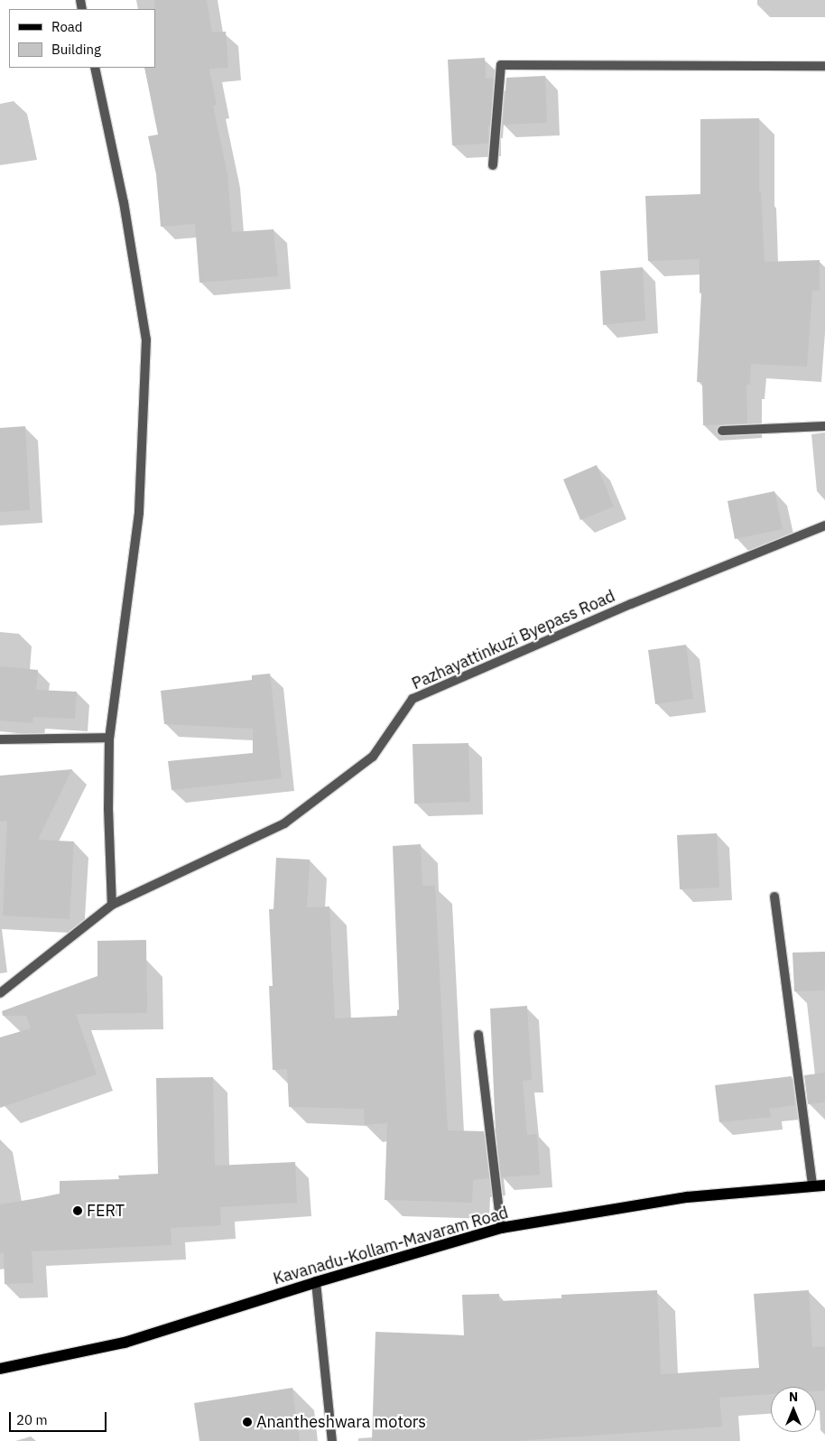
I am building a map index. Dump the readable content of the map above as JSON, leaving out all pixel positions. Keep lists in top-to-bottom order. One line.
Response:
{"streets":{"main road":["Kavanadu-Kollam-Mavaram Road"],"street":["Pazhayattinkuzi Byepass Road"]},"places":["FERT","Anantheshwara motors"],"legend":["Road","Building"],"scale_bar":"20 m","north":"top"}
